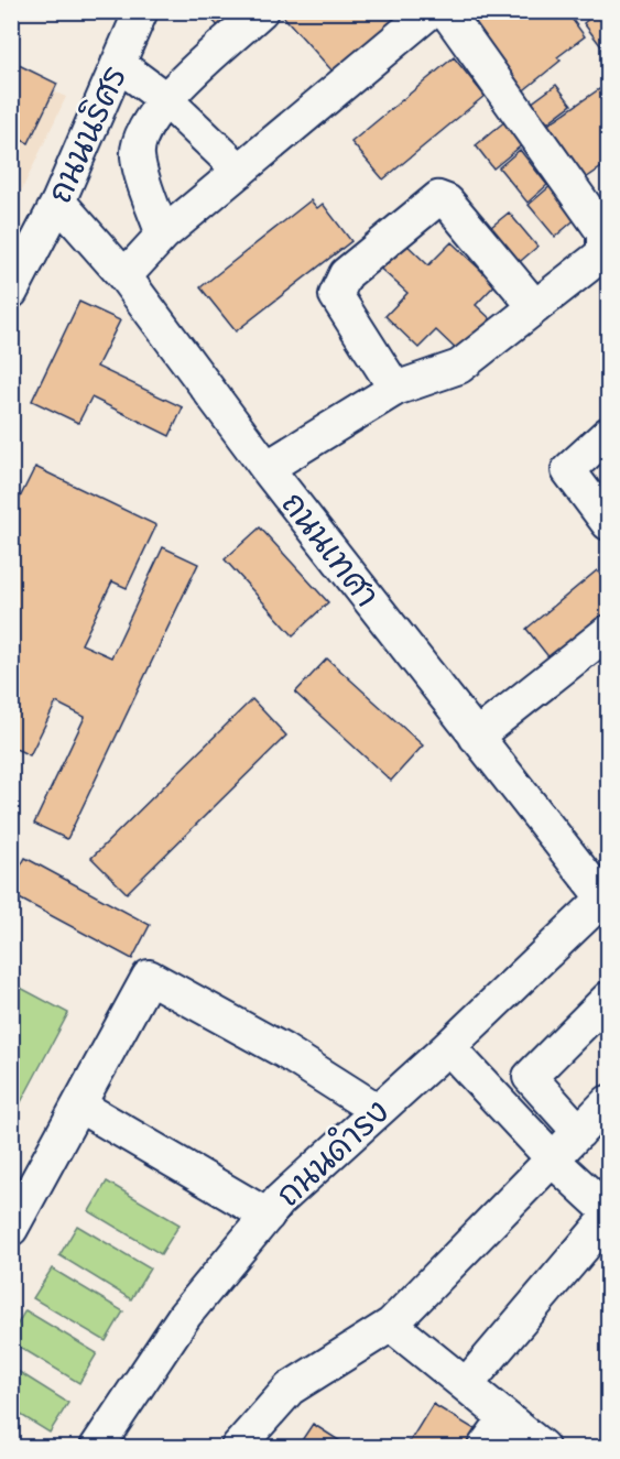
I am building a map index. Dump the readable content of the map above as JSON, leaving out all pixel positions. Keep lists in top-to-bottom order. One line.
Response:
{"streets":{"street":["ถนนนริศร","ถนนเทศา","ถนนดำรง"]},"crossings":[["ถนนนริศร","ถนนเทศา"],["ถนนเทศา","ถนนดำรง"]]}
